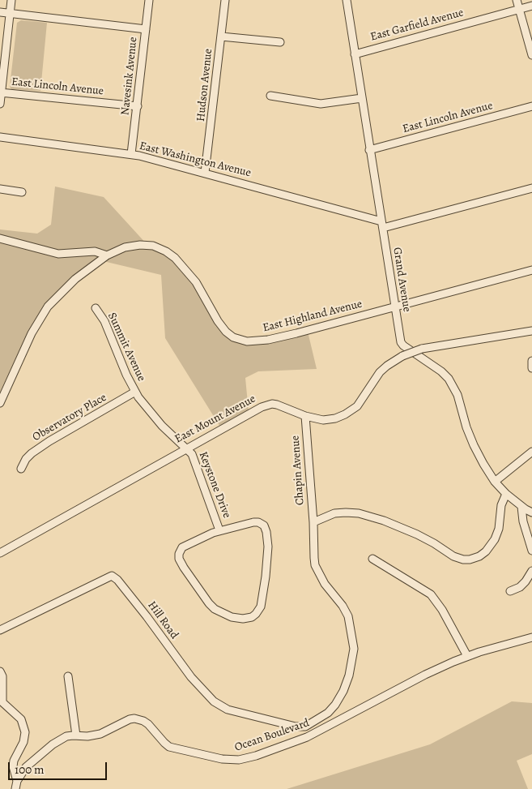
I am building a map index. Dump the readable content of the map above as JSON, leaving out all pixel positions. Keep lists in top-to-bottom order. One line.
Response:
{"streets":{"street":["East Garfield Avenue","Navesink Avenue","Hudson Avenue","East Lincoln Avenue","East Washington Avenue","Grand Avenue","East Highland Avenue","Summit Avenue","Observatory Place","East Mount Avenue","Chapin Avenue","Keystone Drive","Hill Road","Ocean Boulevard"]},"crossings":[["East Garfield Avenue","Grand Avenue"],["Navesink Avenue","East Lincoln Avenue"],["Navesink Avenue","East Washington Avenue"],["Hudson Avenue","East Washington Avenue"],["East Lincoln Avenue","Grand Avenue"],["East Washington Avenue","Grand Avenue"],["Grand Avenue","East Highland Avenue"],["Summit Avenue","Observatory Place"],["Summit Avenue","East Mount Avenue"],["Summit Avenue","Keystone Drive"],["East Mount Avenue","Chapin Avenue"],["East Mount Avenue","Keystone Drive"],["Chapin Avenue","Hill Road"]],"scale_bar":"100 m"}
